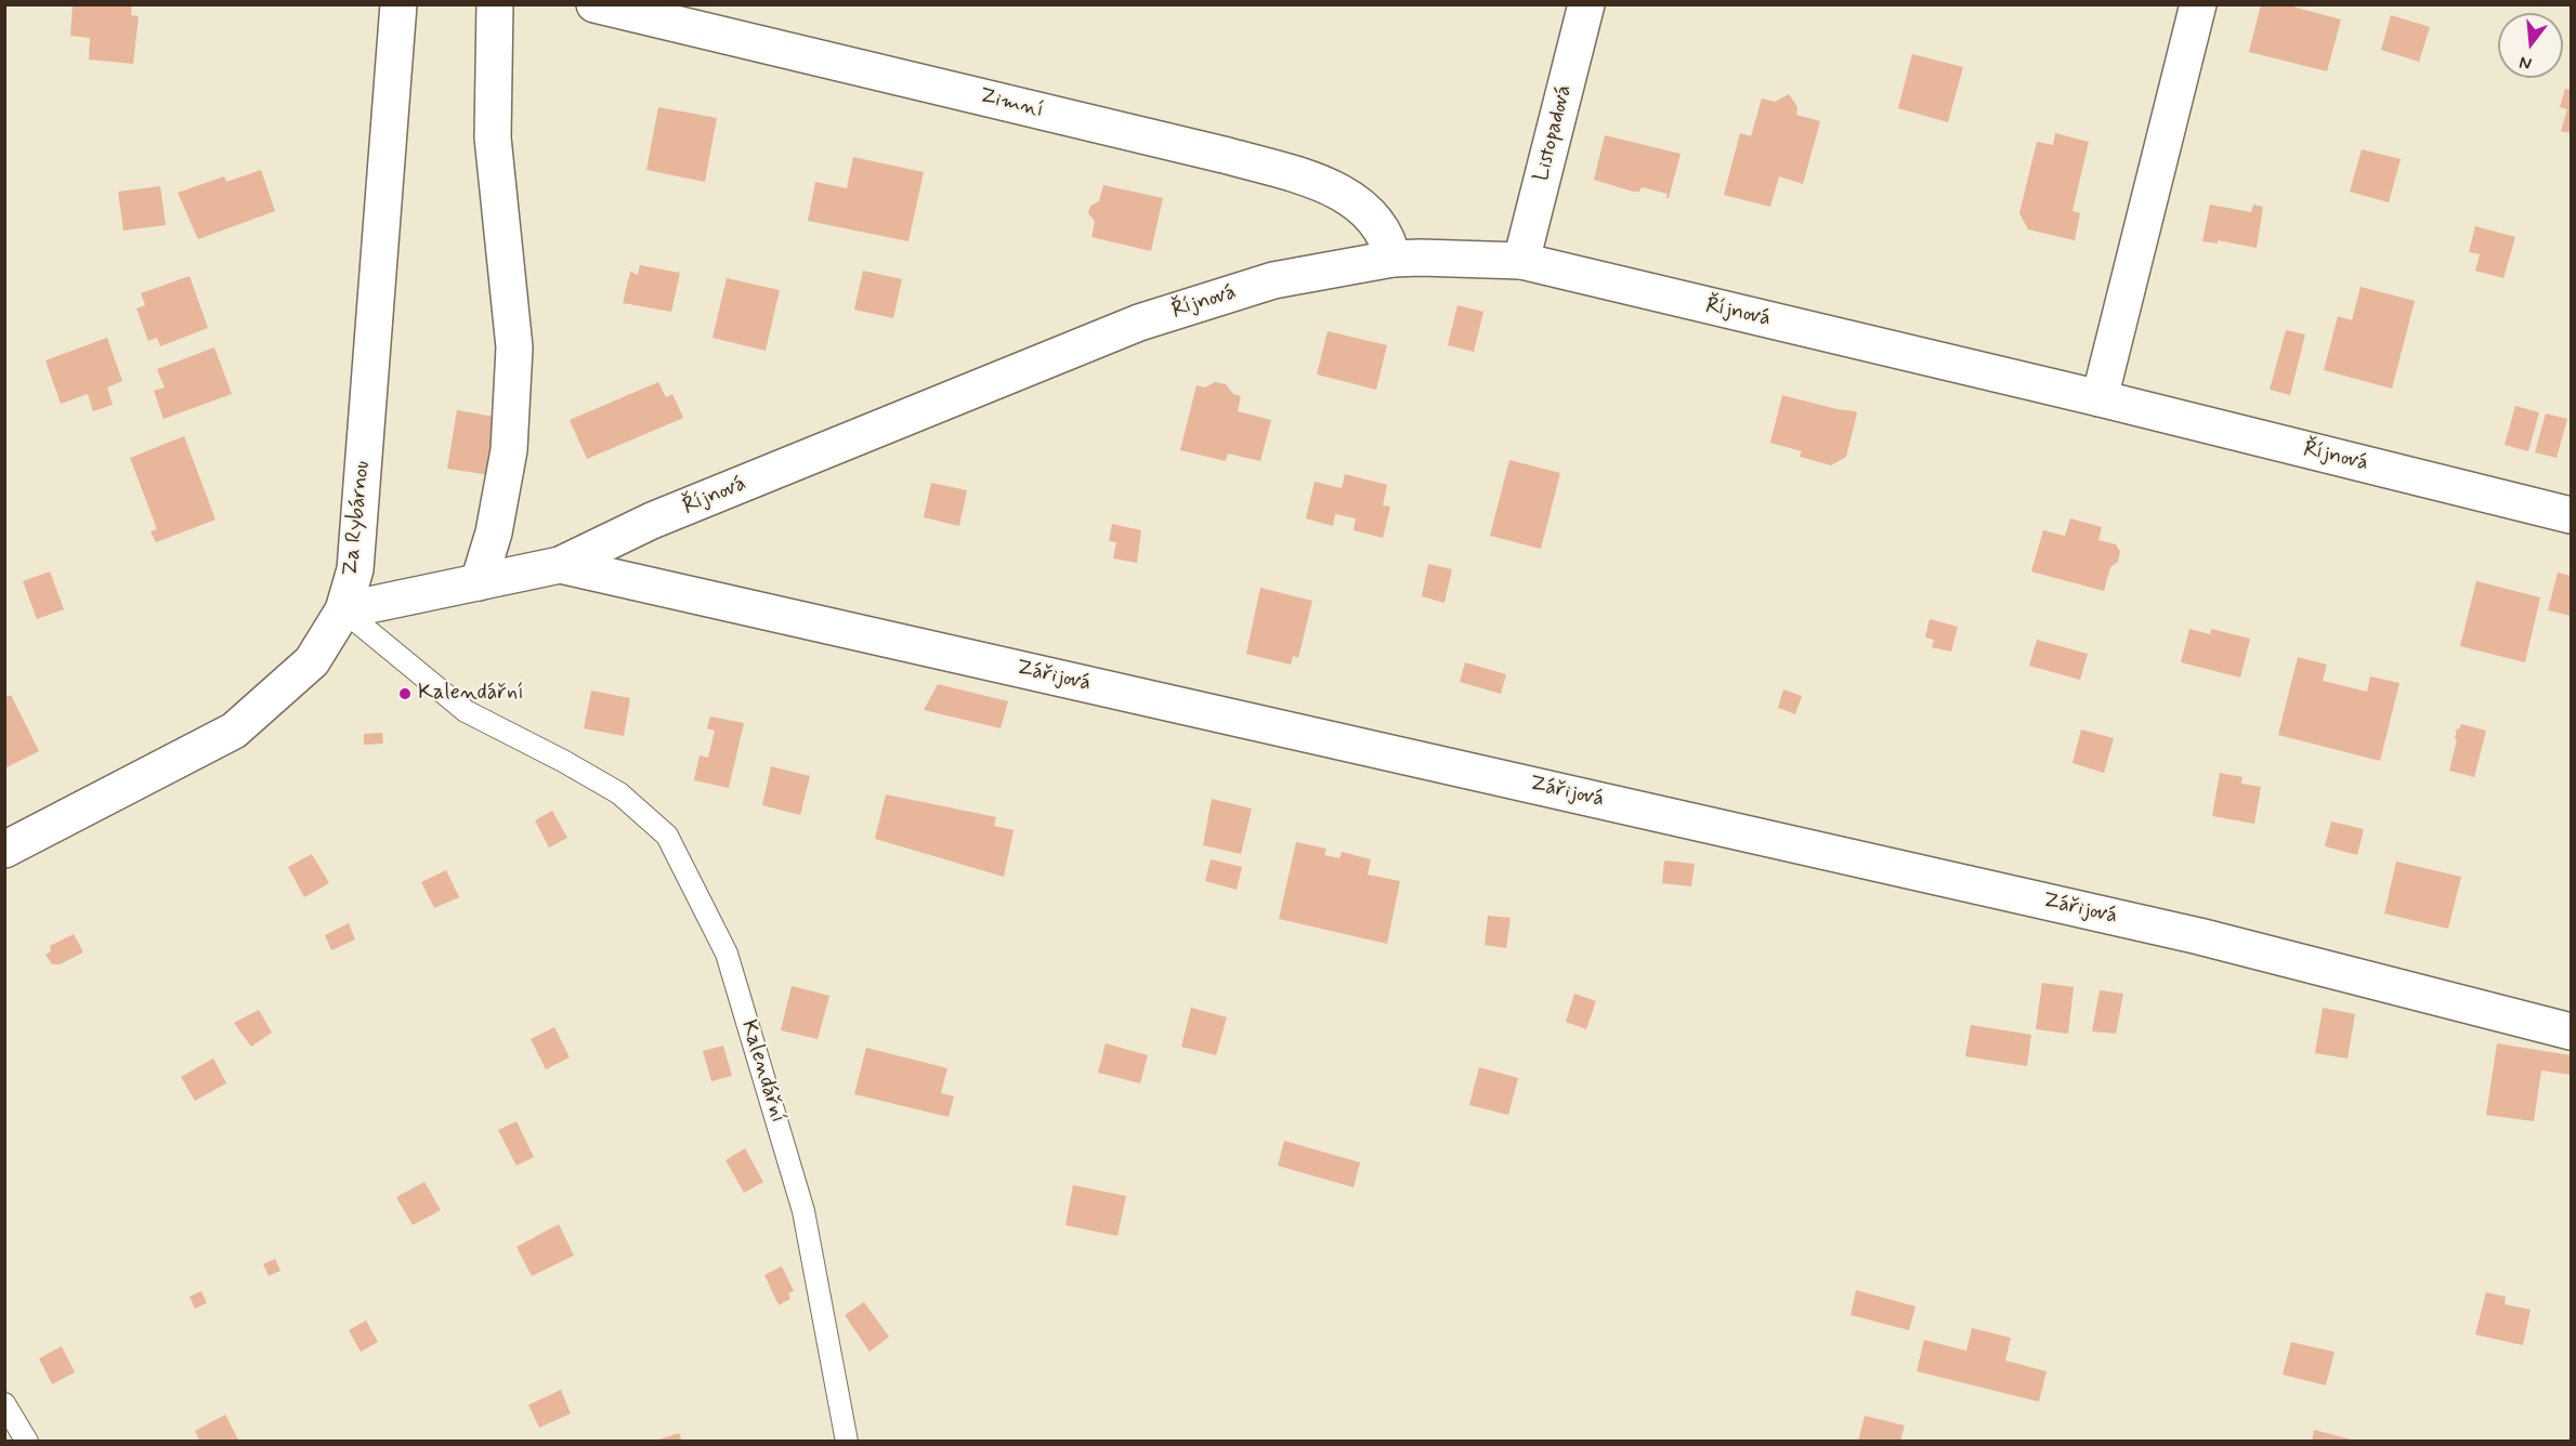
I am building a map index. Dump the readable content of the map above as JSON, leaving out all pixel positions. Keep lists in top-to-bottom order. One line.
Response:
{"streets":{"street":["Zimní","Listopadová","Říjnová","Za Rybárnou","Zářijová"],"lane":["Kalendářní"]},"crossings":[["Zimní","Říjnová"],["Listopadová","Říjnová"],["Říjnová","Za Rybárnou"],["Říjnová","Zářijová"],["Říjnová","Kalendářní"],["Za Rybárnou","Kalendářní"]],"places":["Kalendářní"],"north":"bottom"}
